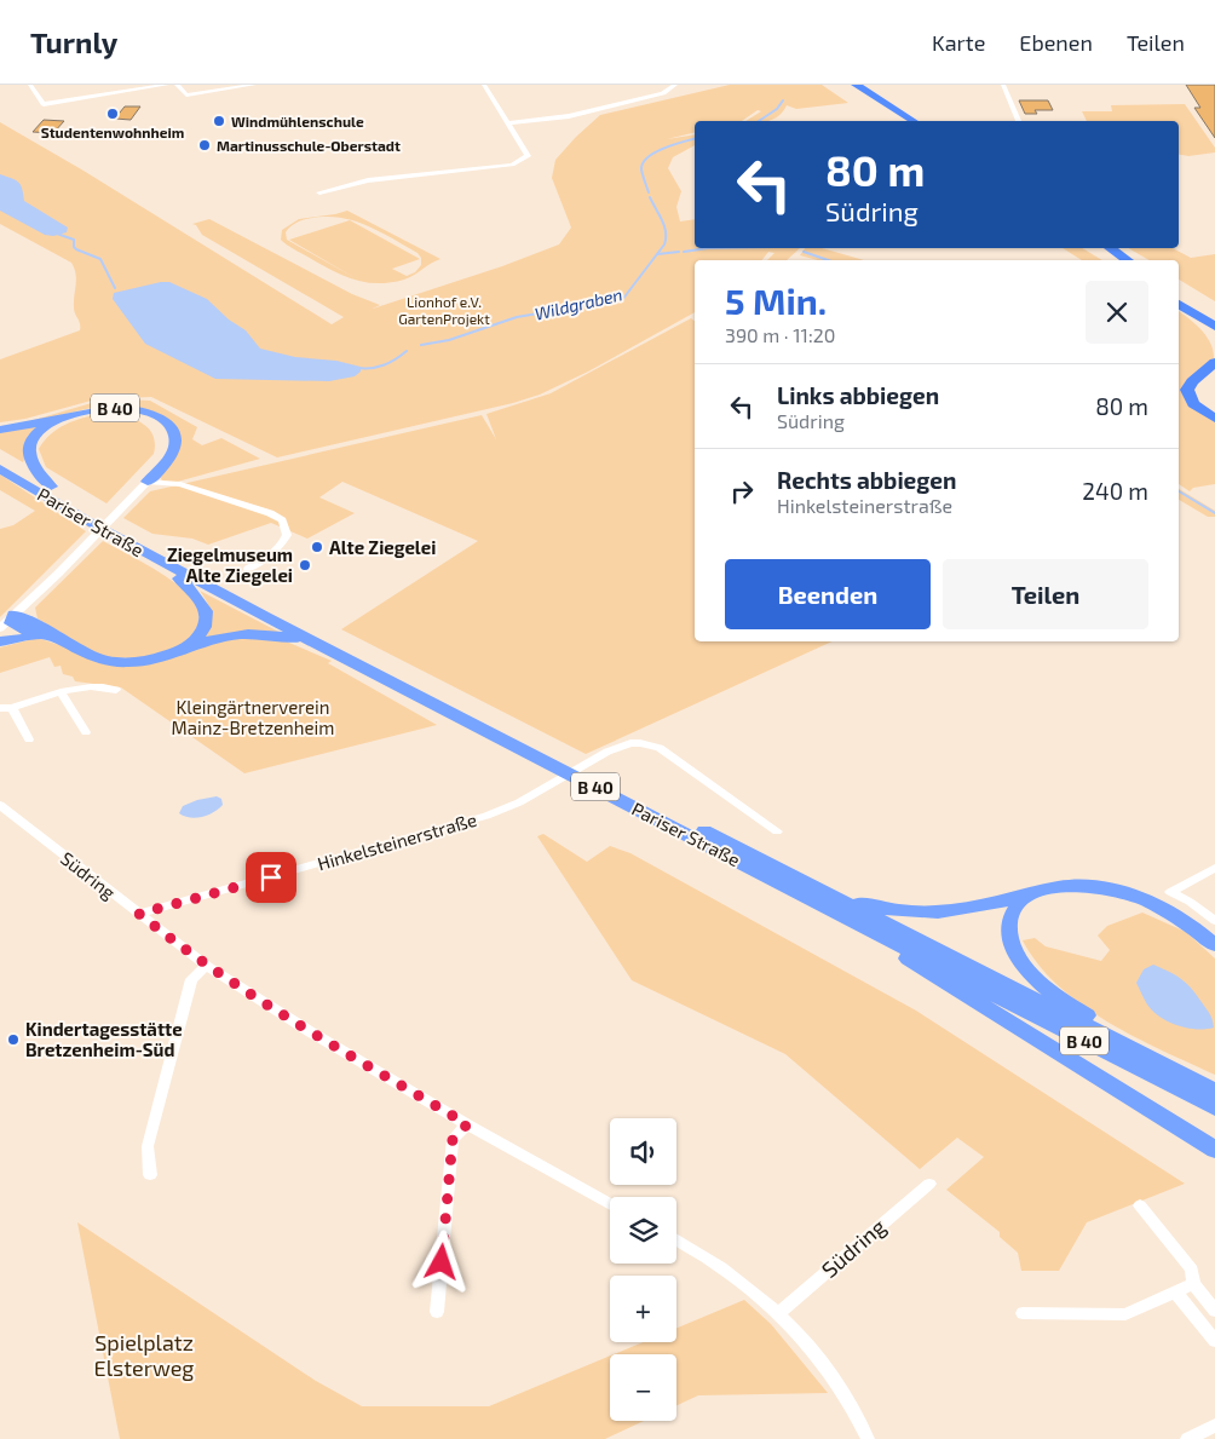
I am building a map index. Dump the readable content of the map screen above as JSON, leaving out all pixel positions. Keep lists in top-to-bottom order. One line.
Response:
{"streets":{"highway":["B 40","Pariser Straße"],"street":["Hinkelsteinerstraße","Südring"]},"crossings":[["B 40","Pariser Straße"],["Hinkelsteinerstraße","Südring"]],"water":["Wildgraben"],"parks":["Lionhof e.V. GartenProjekt","Kleingärtnerverein Mainz-Bretzenheim","Spielplatz Elsterweg"],"places":["Studentenwohnheim","Windmühlenschule","Martinusschule-Oberstadt","Alte Ziegelei","Ziegelmuseum Alte Ziegelei","Kindertagesstätte Bretzenheim-Süd"],"page":{"header":"Turnly","nav":["Karte","Ebenen","Teilen"],"turn":["80 m","Südring"],"heading":["5 Min.","390 m · 11:20"],"list":[{"name":"Links abbiegen","note":"Südring","value":"80 m"},{"name":"Rechts abbiegen","note":"Hinkelsteinerstraße","value":"240 m"}],"buttons":["Beenden","Teilen"],"map_buttons":["+","−"]}}
